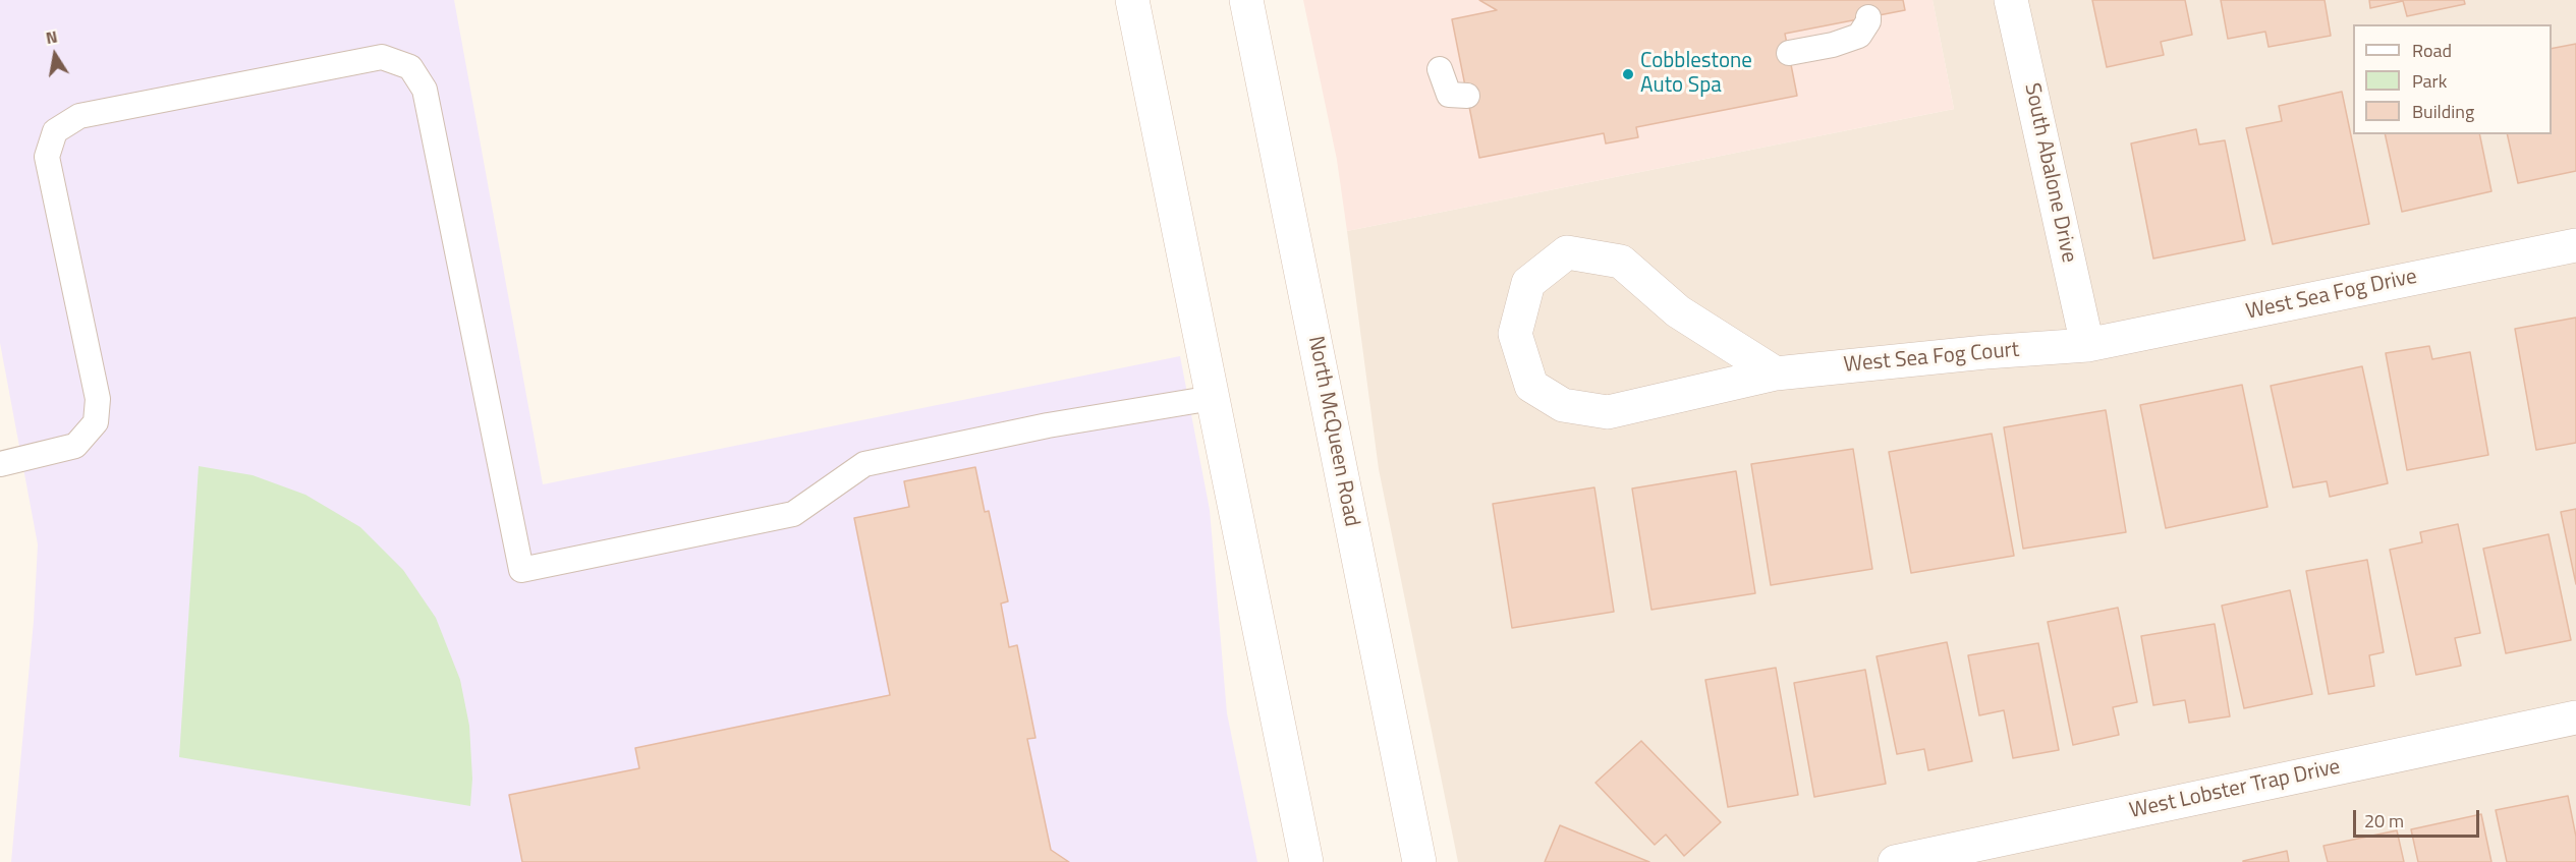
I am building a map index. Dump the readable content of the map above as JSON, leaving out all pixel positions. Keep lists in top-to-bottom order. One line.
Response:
{"streets":{"street":["South Abalone Drive","West Sea Fog Drive","West Sea Fog Court","North McQueen Road","West Lobster Trap Drive"]},"crossings":[["South Abalone Drive","West Sea Fog Drive"],["South Abalone Drive","West Sea Fog Court"],["West Sea Fog Drive","West Sea Fog Court"]],"places":["Cobblestone Auto Spa"],"legend":["Road","Park","Building"],"scale_bar":"20 m","north":"top"}
